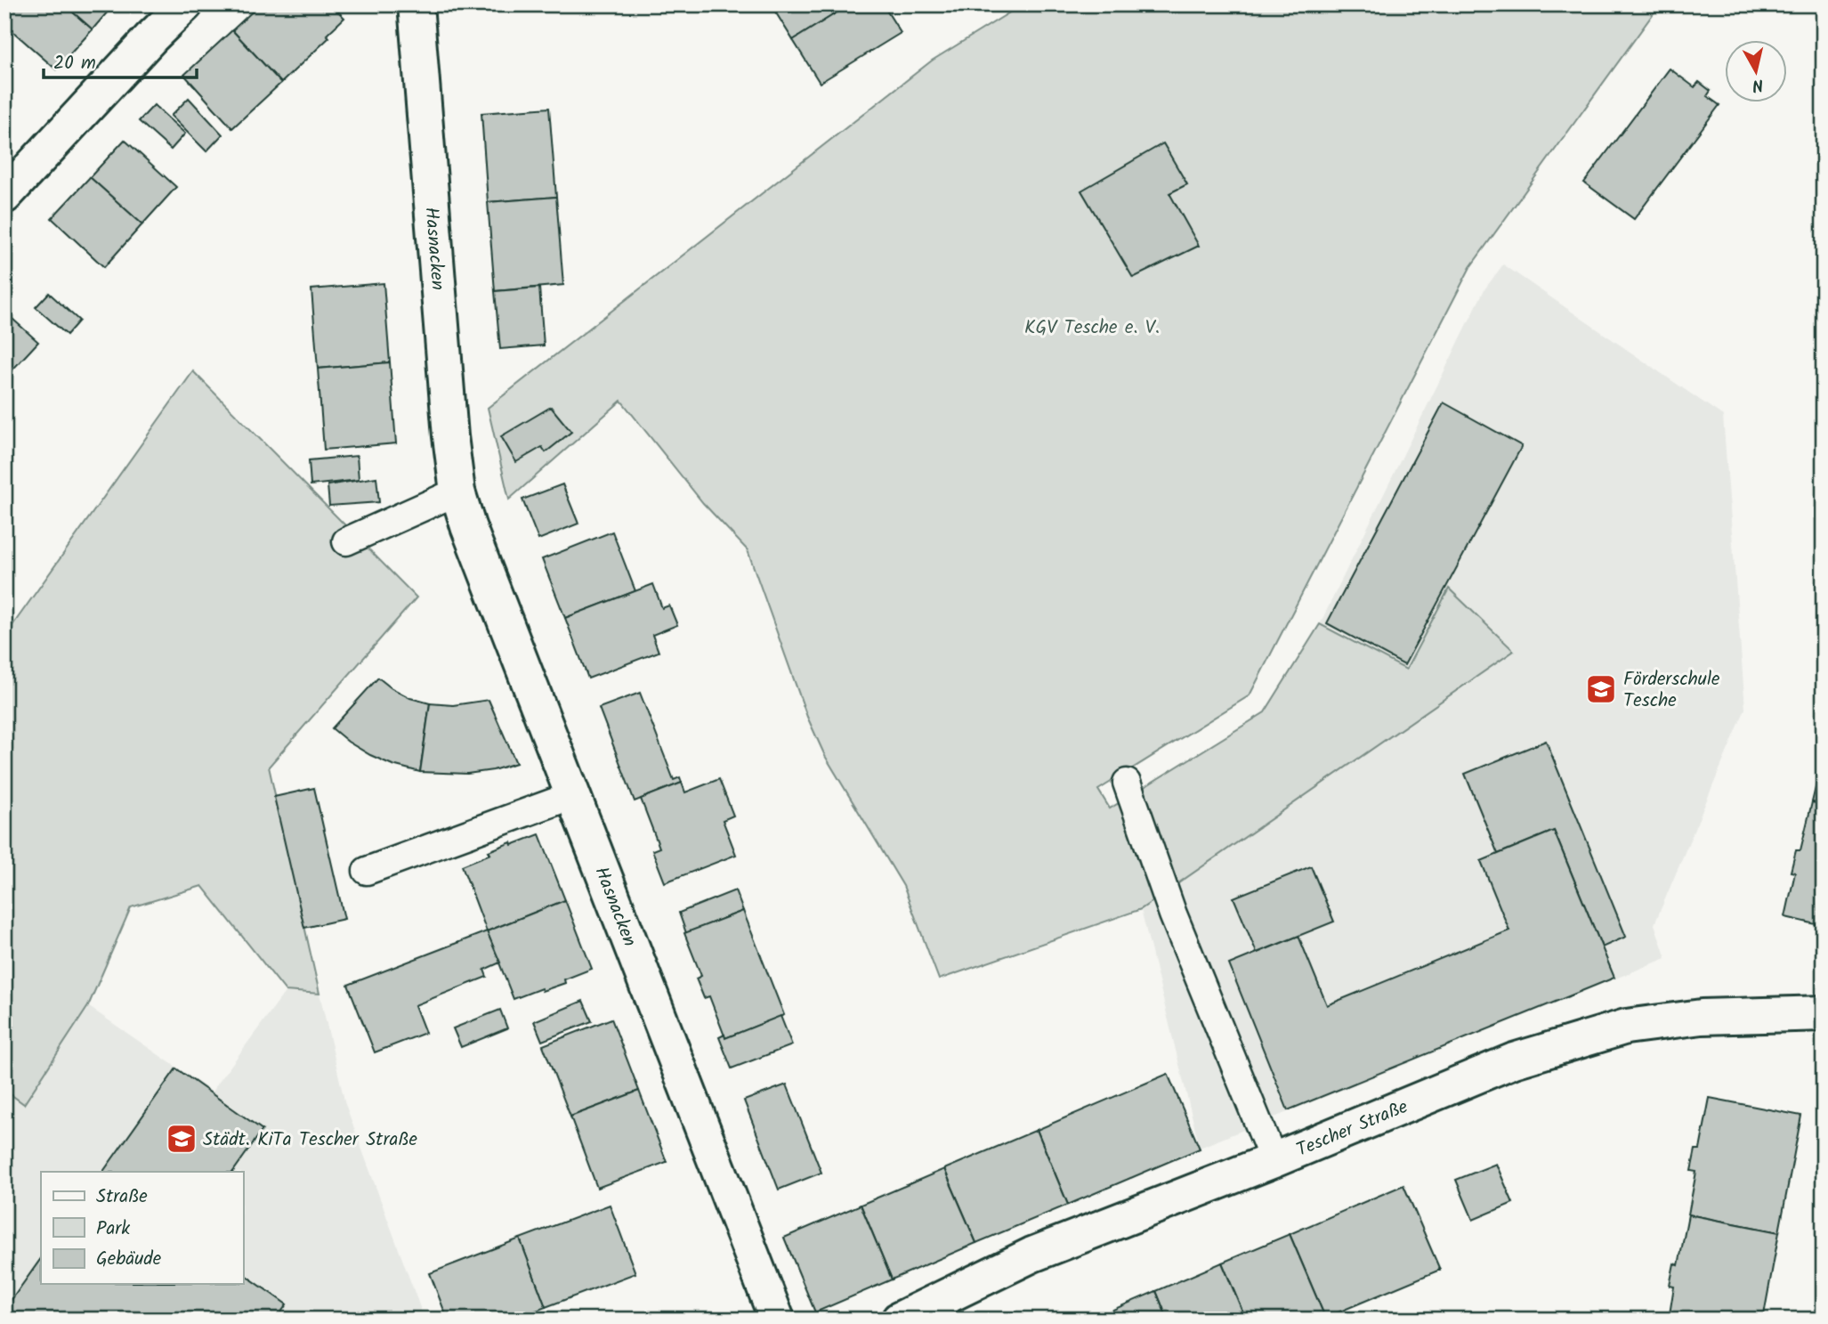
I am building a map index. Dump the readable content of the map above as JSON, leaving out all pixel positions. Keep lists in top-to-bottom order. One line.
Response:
{"streets":{"street":["Hasnacken","Tescher Straße"]},"parks":["KGV Tesche e. V."],"places":{"school or university":["Förderschule Tesche","Städt. KiTa Tescher Straße"]},"legend":["Straße","Park","Gebäude"],"scale_bar":"20 m","north":"bottom"}
